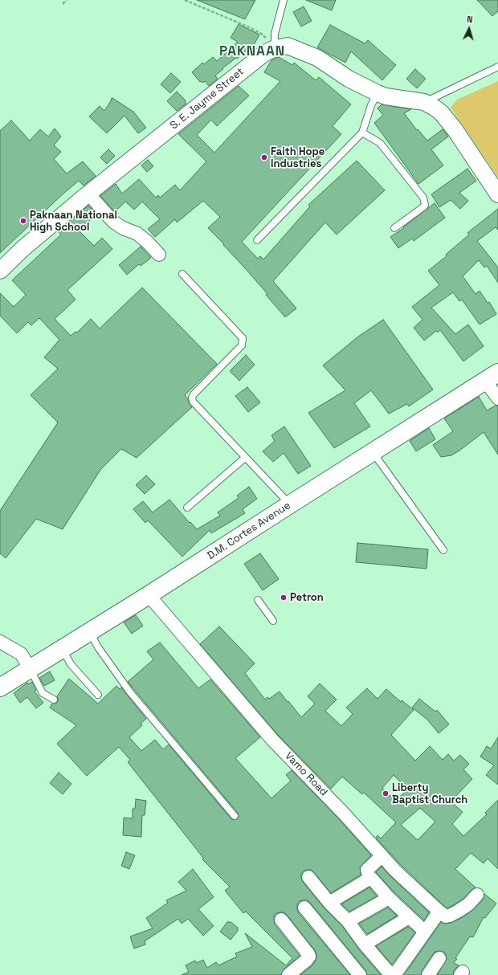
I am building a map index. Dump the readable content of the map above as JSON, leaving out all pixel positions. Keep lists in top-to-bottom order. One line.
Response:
{"streets":{"highway":["D.M. Cortes Avenue"],"street":["S. E. Jayme Street","Vamo Road"]},"crossings":[["D.M. Cortes Avenue","Vamo Road"]],"districts":["PAKNAAN"],"places":["Faith Hope Industries","Paknaan National High School","Petron","Liberty Baptist Church"],"north":"top"}
